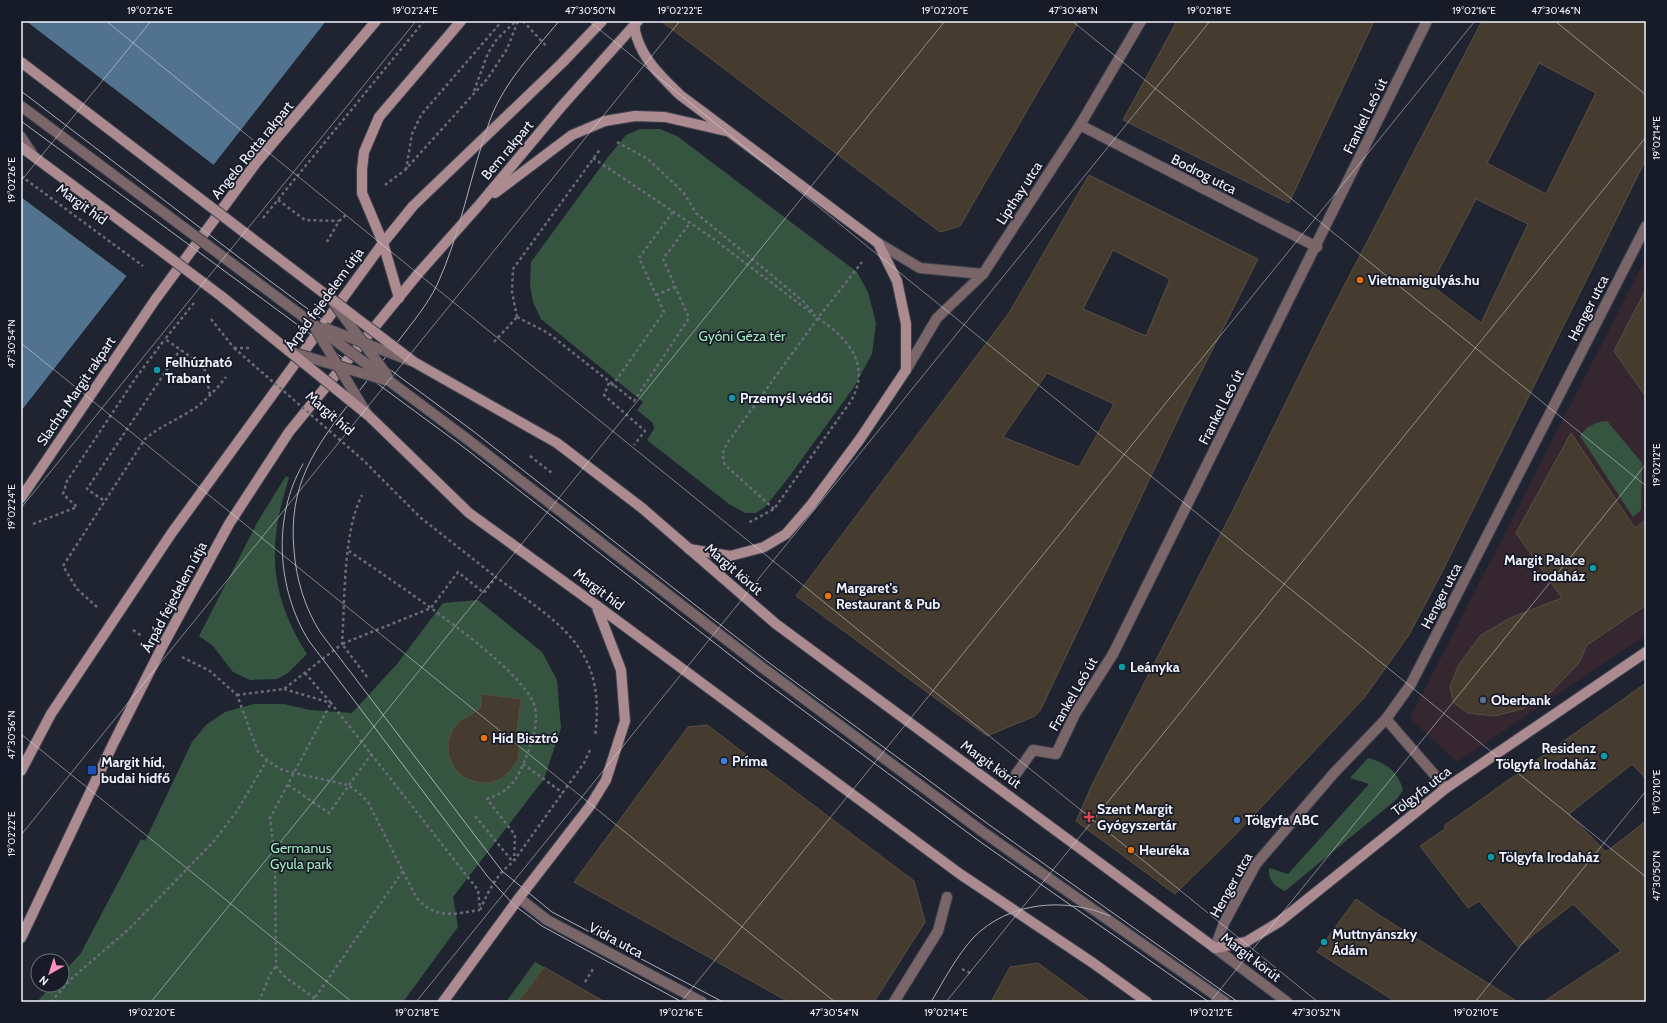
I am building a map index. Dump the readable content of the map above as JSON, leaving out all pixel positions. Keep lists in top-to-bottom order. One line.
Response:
{"streets":{"main road":["Angelo Rotta rakpart","Bem rakpart","Margit híd","Árpád fejedelem útja","Slachta Margit rakpart","Margit körút","Tölgyfa utca"],"street":["Frankel Leó út","Bodrog utca","Lipthay utca","Henger utca","Vidra utca"]},"crossings":[["Frankel Leó út","Bodrog utca"],["Angelo Rotta rakpart","Slachta Margit rakpart"],["Bem rakpart","Árpád fejedelem útja"],["Bodrog utca","Lipthay utca"],["Margit híd","Margit körút"],["Henger utca","Margit körút"],["Henger utca","Tölgyfa utca"],["Margit körút","Tölgyfa utca"]],"parks":["Gyóni Géza tér","Germanus Gyula park"],"places":{"other":["Vietnamigulyás.hu","Felhúzható Trabant","Przemyśl védői","Margit Palace irodaház","Margaret's Restaurant & Pub","Leányka","Oberbank","Híd Bisztró","Residenz Tölgyfa Irodaház","Príma","Tölgyfa ABC","Heuréka","Tölgyfa Irodaház","Muttnyánszky Ádám"],"transit":["Margit híd, budai hídfő"],"health":["Szent Margit Gyógyszertár"]},"north":"bottom left","coordinates":["19°02'26\"E","19°02'24\"E","47°30'50\"N","19°02'22\"E","19°02'20\"E","47°30'48\"N","19°02'18\"E","19°02'16\"E","47°30'46\"N","19°02'14\"E","47°30'54\"N","19°02'12\"E","47°30'56\"N","19°02'10\"E","47°30'52\"N"]}
